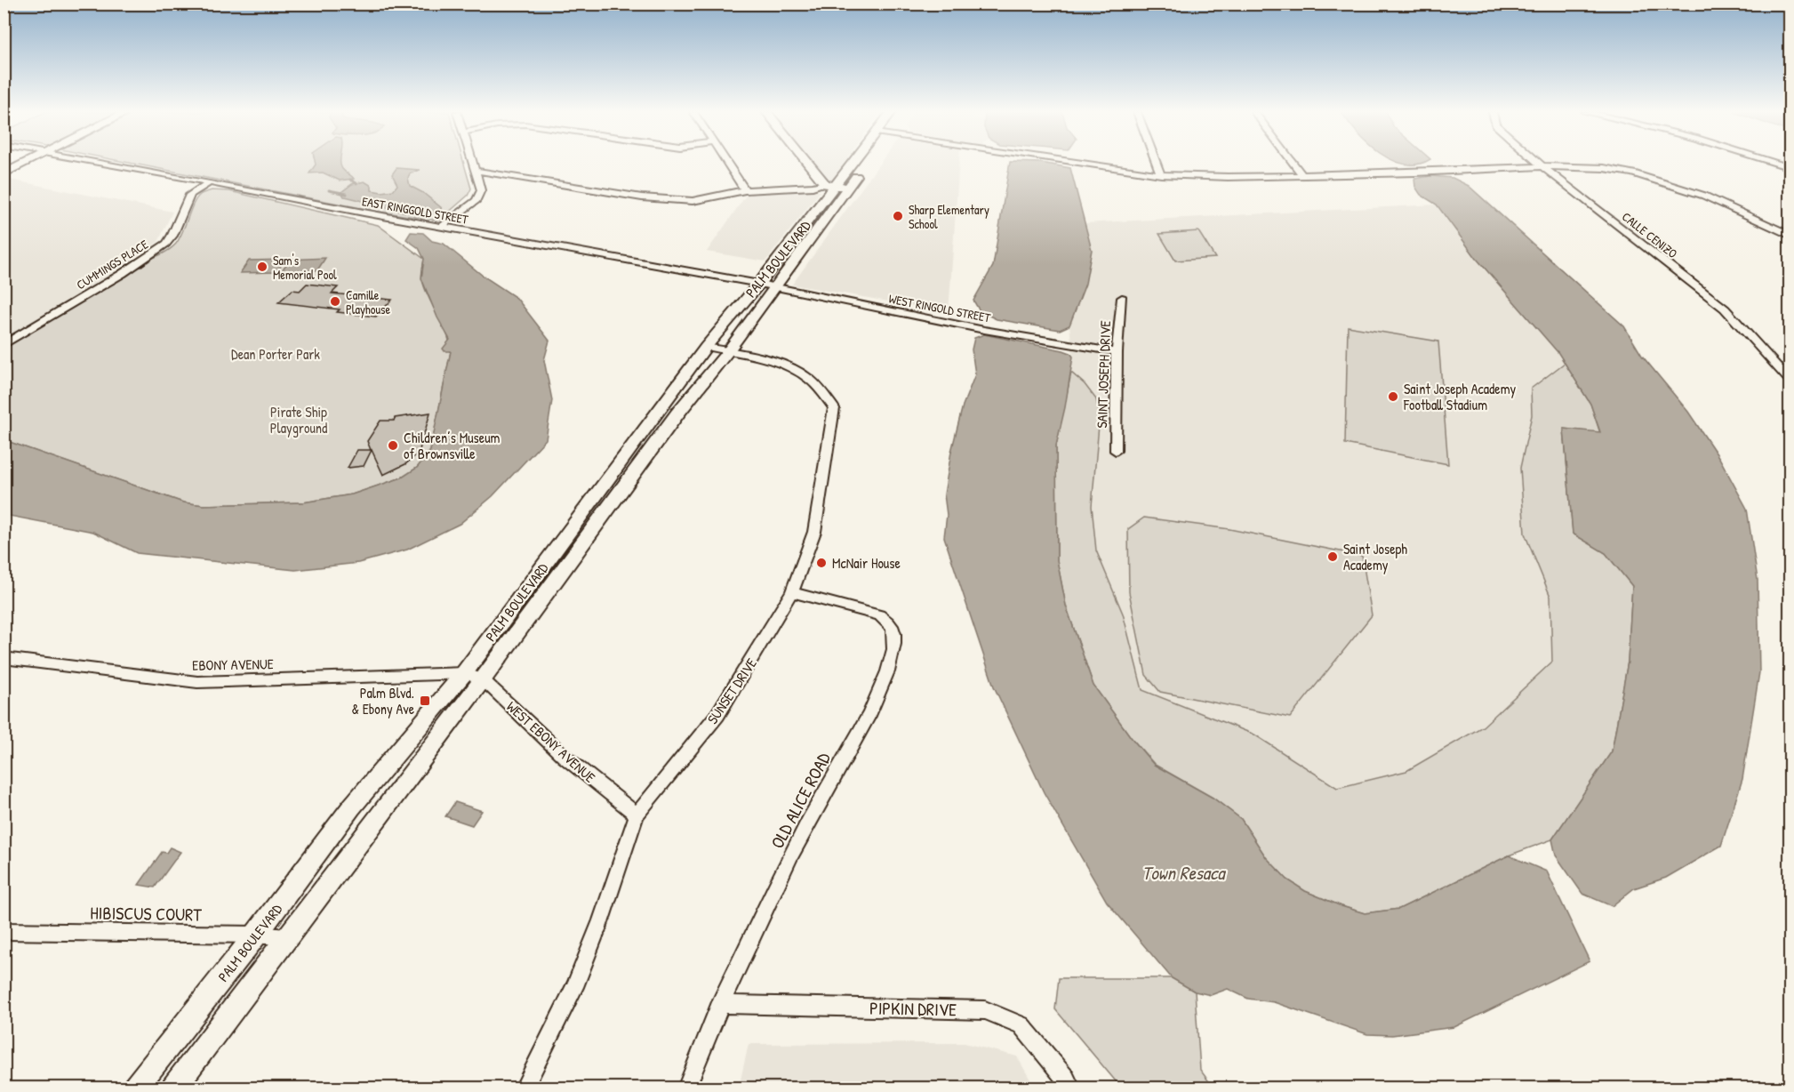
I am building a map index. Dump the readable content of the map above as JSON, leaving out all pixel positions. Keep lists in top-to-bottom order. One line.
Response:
{"streets":{"main road":["PALM BOULEVARD"],"street":["EAST RINGGOLD STREET","CALLE CENIZO","CUMMINGS PLACE","WEST RINGOLD STREET","SAINT JOSEPH DRIVE","EBONY AVENUE","SUNSET DRIVE","WEST EBONY AVENUE","OLD ALICE ROAD","HIBISCUS COURT","PIPKIN DRIVE"]},"crossings":[["EAST RINGGOLD STREET","PALM BOULEVARD"],["EAST RINGGOLD STREET","CUMMINGS PLACE"],["EAST RINGGOLD STREET","WEST RINGOLD STREET"],["PALM BOULEVARD","WEST RINGOLD STREET"],["PALM BOULEVARD","EBONY AVENUE"],["PALM BOULEVARD","SUNSET DRIVE"],["PALM BOULEVARD","WEST EBONY AVENUE"],["PALM BOULEVARD","HIBISCUS COURT"],["WEST RINGOLD STREET","SAINT JOSEPH DRIVE"],["EBONY AVENUE","WEST EBONY AVENUE"],["SUNSET DRIVE","WEST EBONY AVENUE"],["SUNSET DRIVE","OLD ALICE ROAD"],["OLD ALICE ROAD","PIPKIN DRIVE"]],"water":["Town Resaca"],"parks":["Dean Porter Park","Pirate Ship Playground"],"places":{"other":["Sharp Elementary School","Sam's Memorial Pool","Camille Playhouse","Saint Joseph Academy Football Stadium","Children’s Museum of Brownsville","Saint Joseph Academy","McNair House"],"transit":["Palm Blvd. & Ebony Ave"]}}
